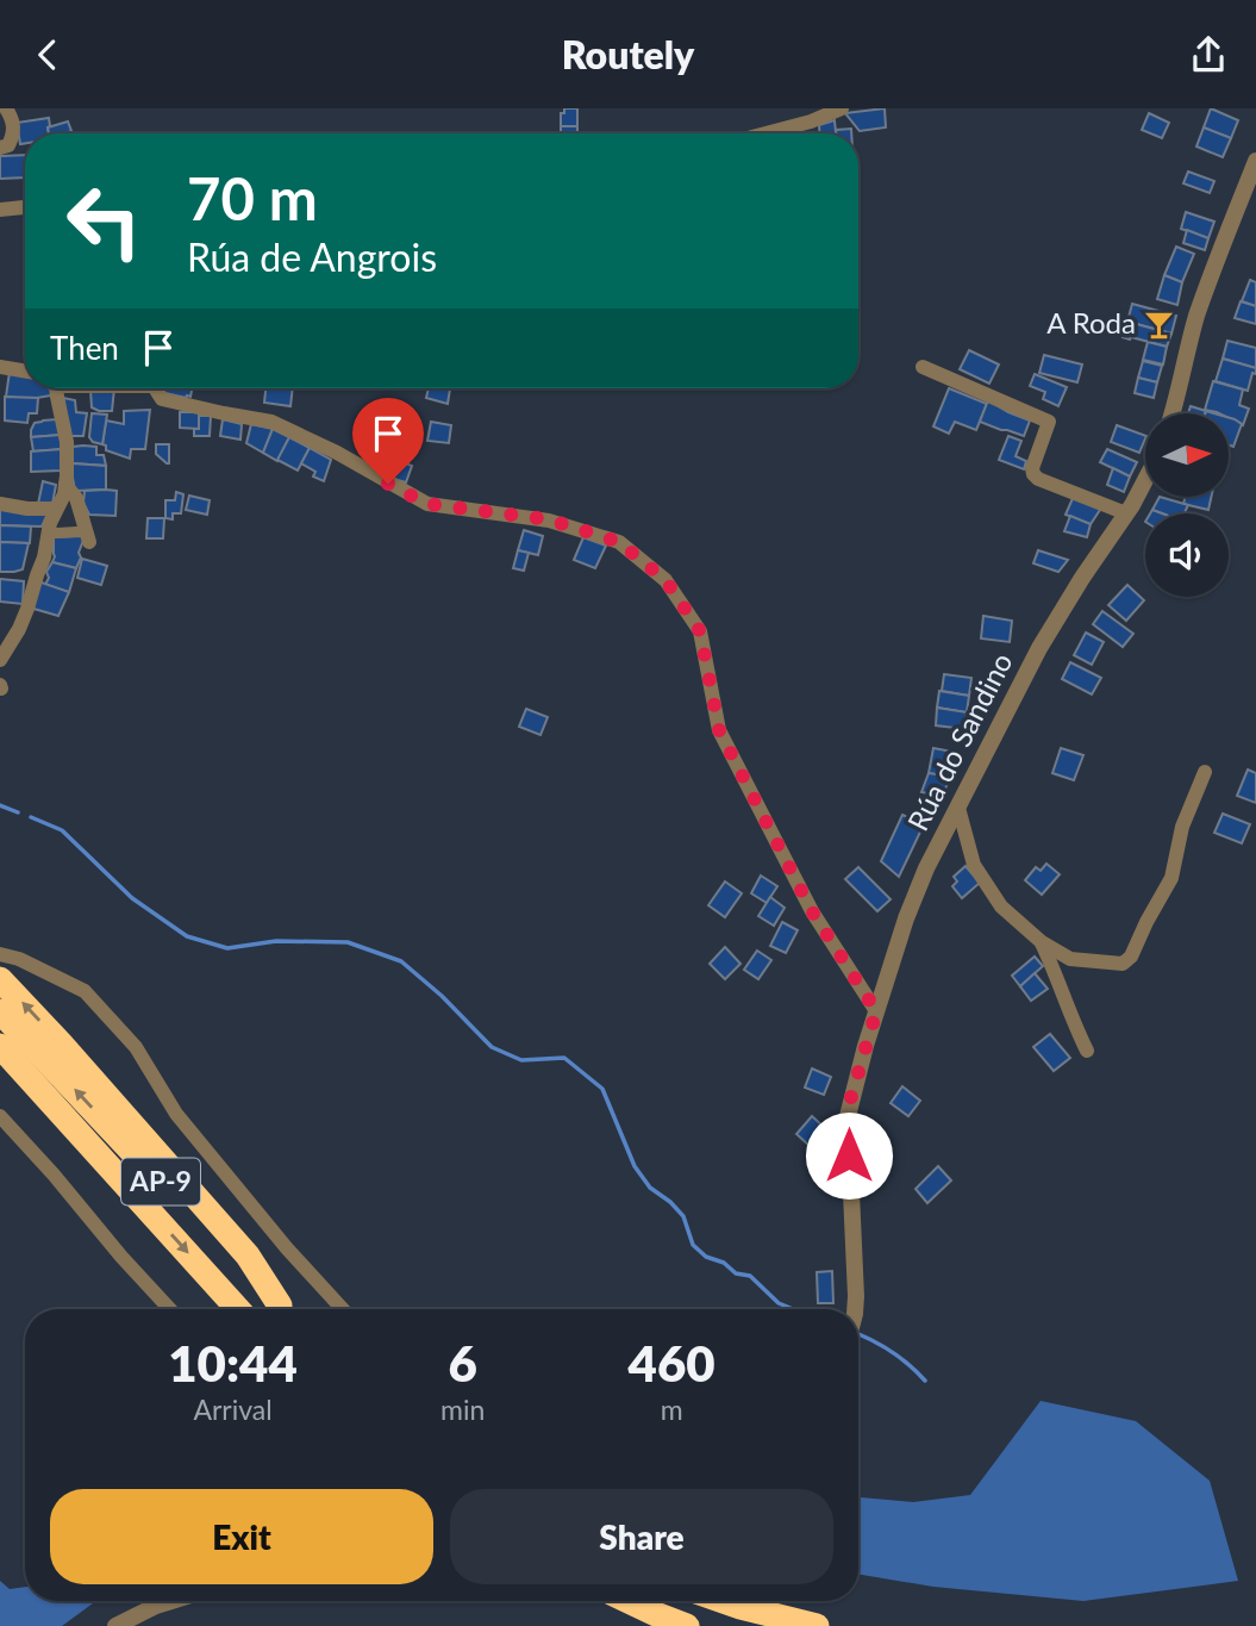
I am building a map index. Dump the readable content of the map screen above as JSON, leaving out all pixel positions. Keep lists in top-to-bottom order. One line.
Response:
{"streets":{"highway":["AP-9"],"street":["Rúa do Sandino"]},"places":{"bar":["A Roda"]},"north":"right","page":{"header":"Routely","turn":["70 m","Rúa de Angrois"],"then":"Then","eta":["10:44","Arrival","6","min","460","m"],"buttons":["Exit","Share"]}}
